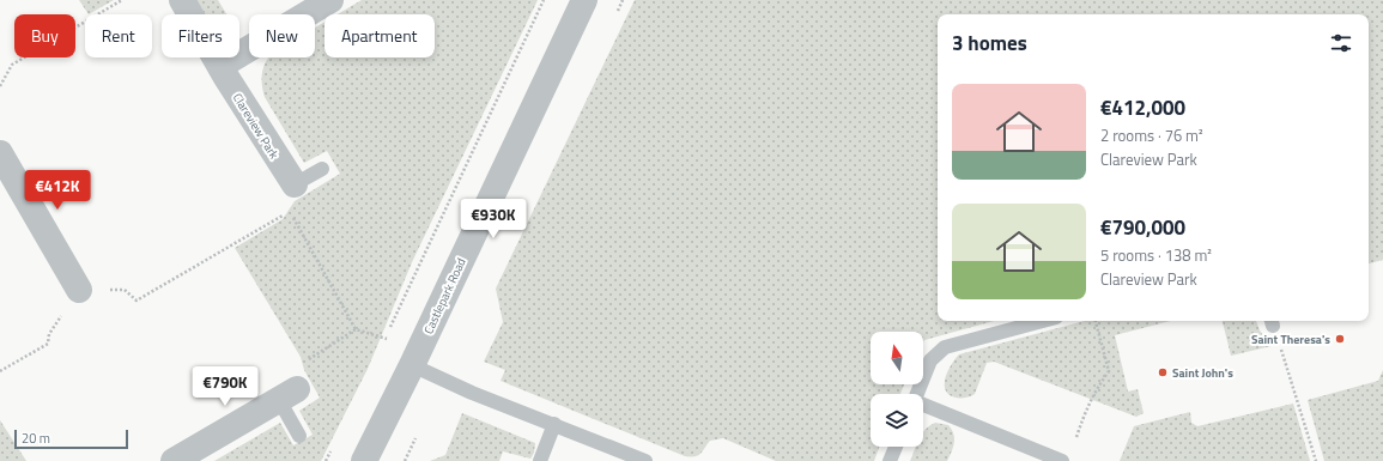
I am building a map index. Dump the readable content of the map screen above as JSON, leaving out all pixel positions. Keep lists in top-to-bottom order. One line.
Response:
{"streets":{"street":["Clareview Park","Castlepark Road"]},"places":["Saint Theresa's","Saint John's"],"scale_bar":"20 m","north":"top","page":{"chip":["Buy","Rent","Filters","New","Apartment"],"heading":"3 homes","list":[{"name":"€412,000","note":"2 rooms · 76 m² · Clareview Park"},{"name":"€790,000","note":"5 rooms · 138 m² · Clareview Park"}],"price":["€412K","€930K","€790K"],"scale":"20 m"}}
